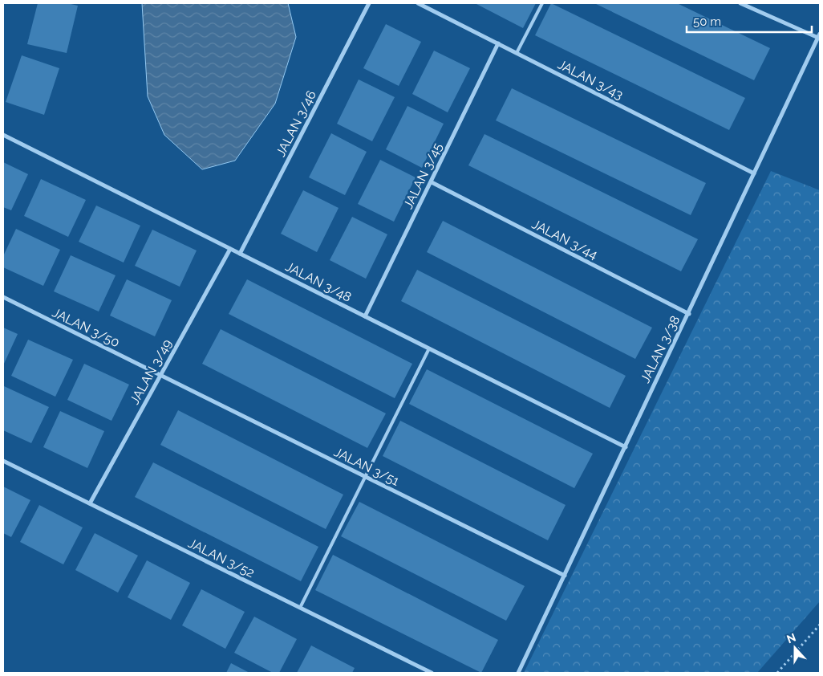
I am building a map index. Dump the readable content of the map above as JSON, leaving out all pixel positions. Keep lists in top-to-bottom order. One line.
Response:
{"streets":{"street":["JALAN 3/43","JALAN 3/46","JALAN 3/45","JALAN 3/44","JALAN 3/48","JALAN 3/50","JALAN 3/38","JALAN 3/49","JALAN 3/51","JALAN 3/52"]},"crossings":[["JALAN 3/43","JALAN 3/45"],["JALAN 3/43","JALAN 3/38"],["JALAN 3/46","JALAN 3/48"],["JALAN 3/45","JALAN 3/44"],["JALAN 3/45","JALAN 3/48"],["JALAN 3/44","JALAN 3/38"],["JALAN 3/48","JALAN 3/38"],["JALAN 3/48","JALAN 3/49"],["JALAN 3/50","JALAN 3/49"],["JALAN 3/50","JALAN 3/51"],["JALAN 3/38","JALAN 3/51"],["JALAN 3/49","JALAN 3/51"],["JALAN 3/49","JALAN 3/52"]],"scale_bar":"50 m","north":"top"}
